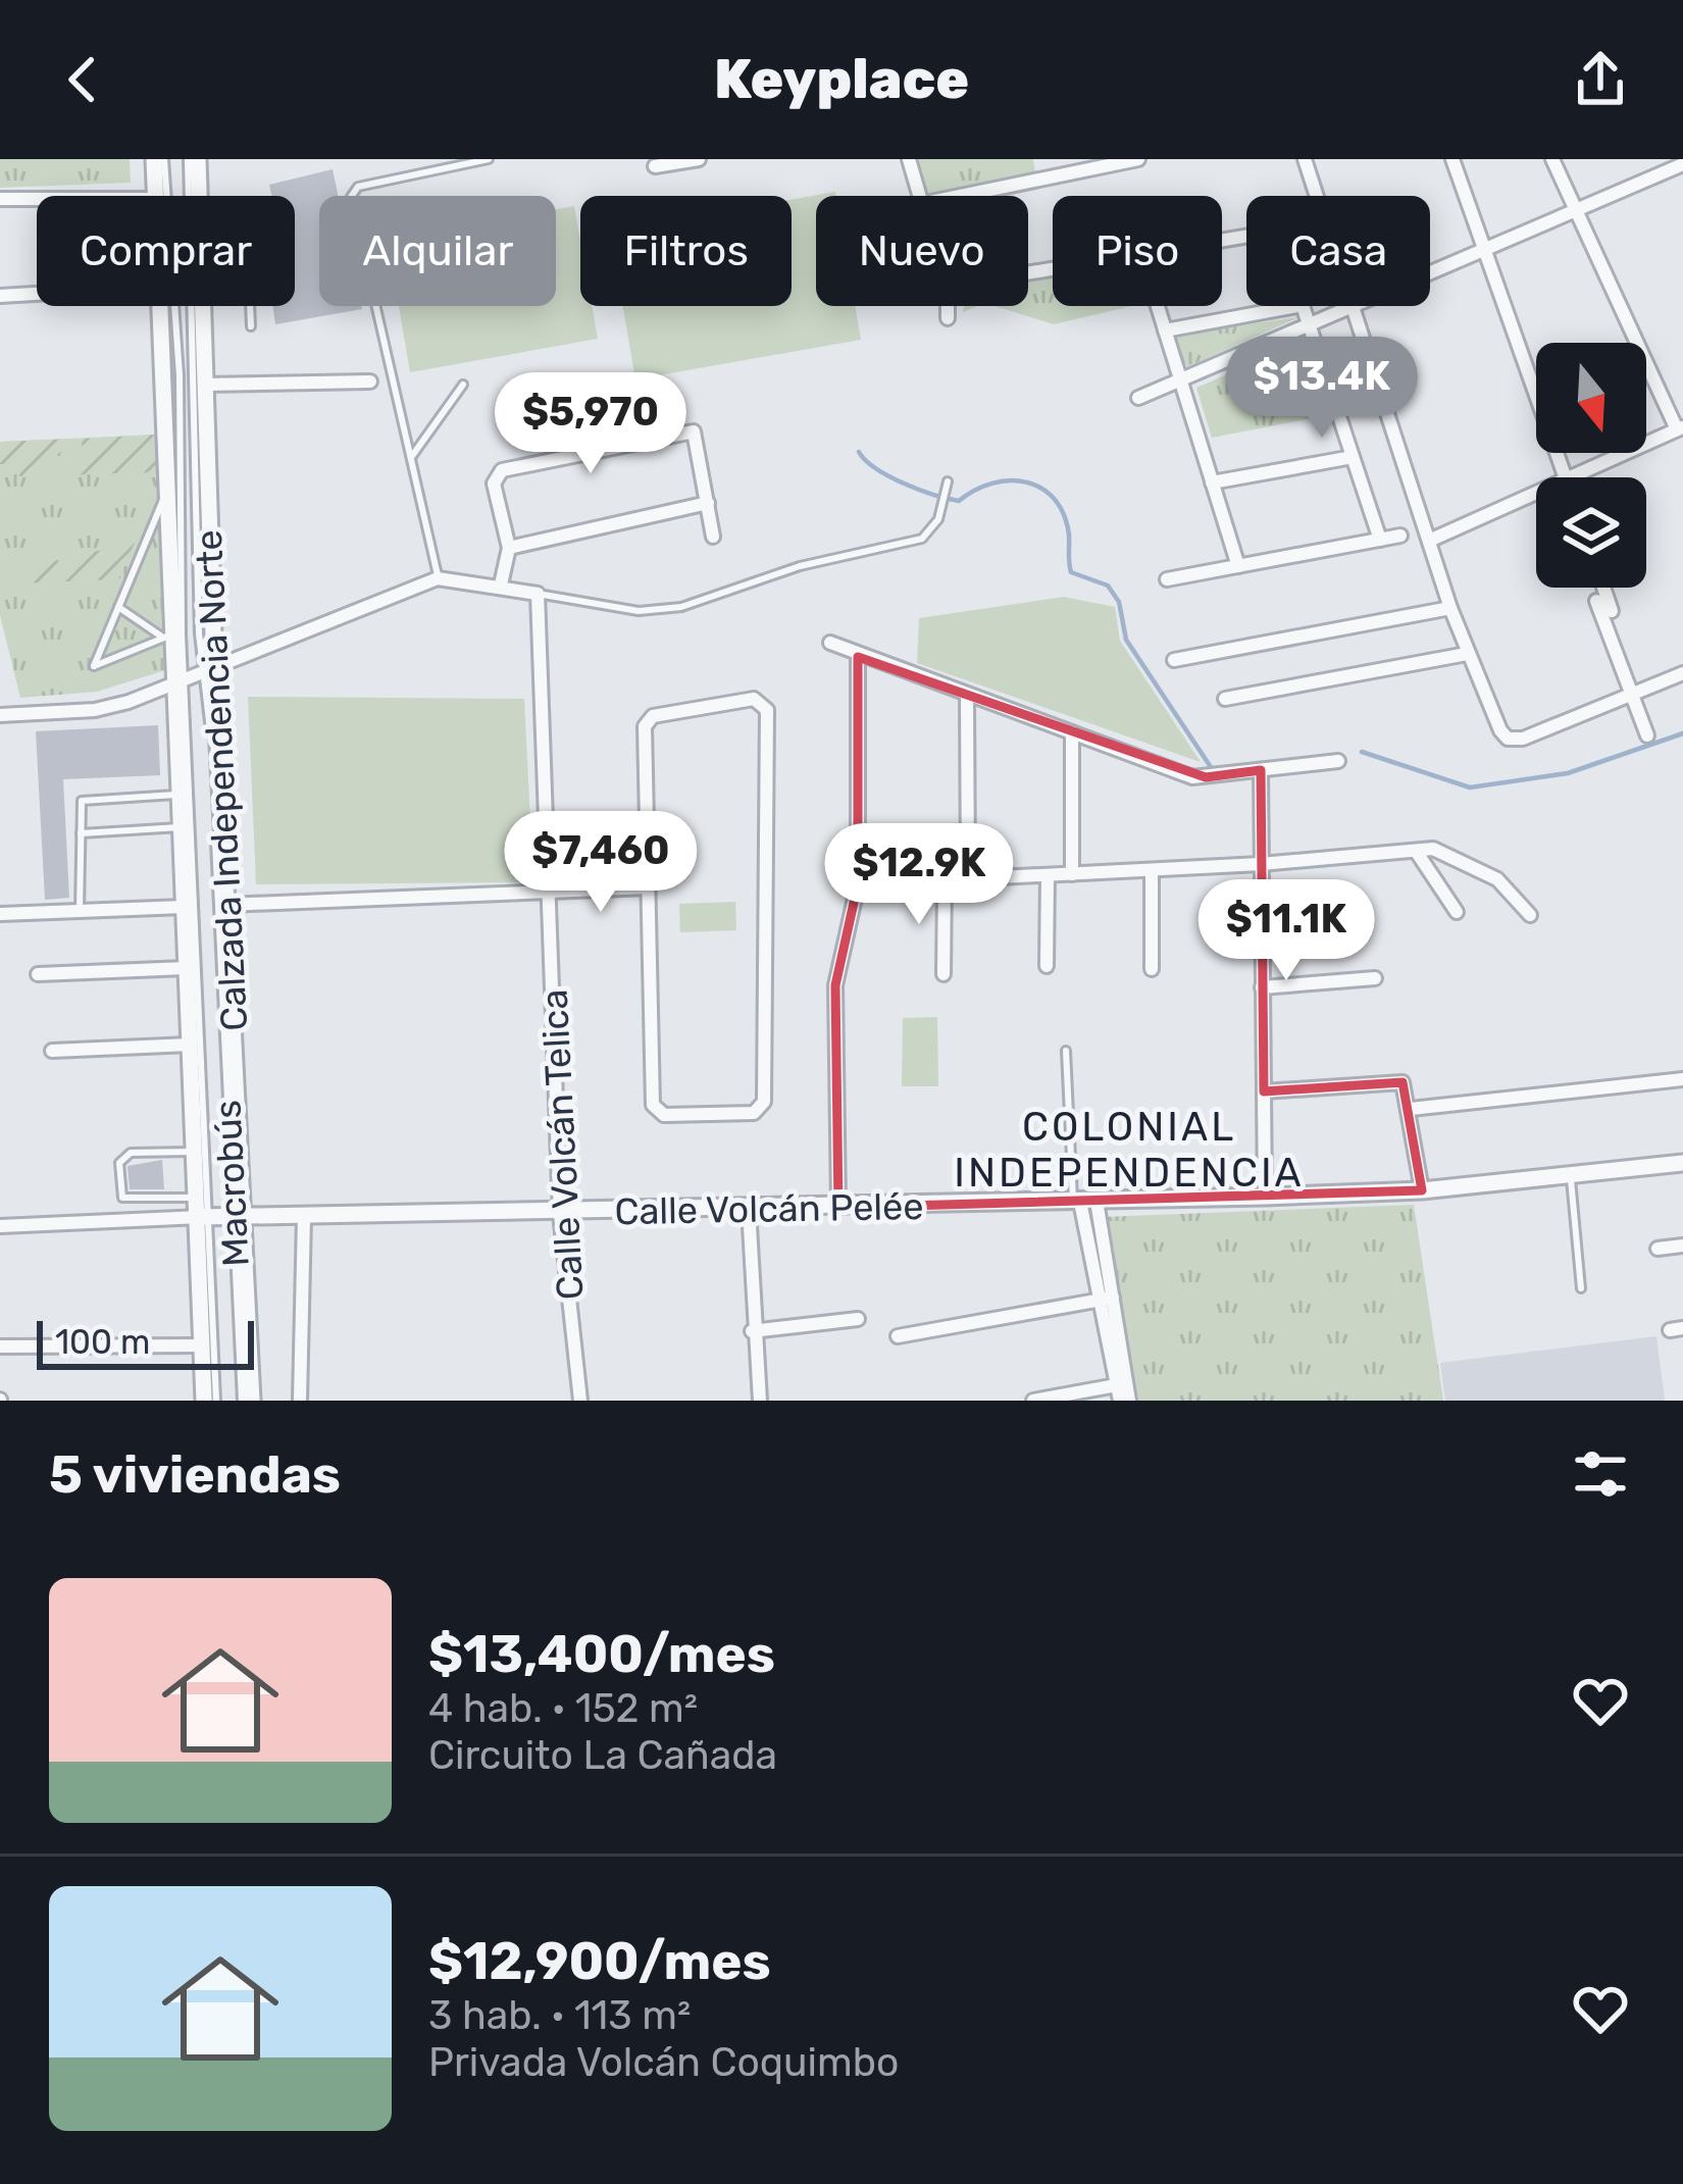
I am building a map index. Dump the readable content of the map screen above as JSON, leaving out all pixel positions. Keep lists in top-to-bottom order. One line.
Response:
{"streets":{"street":["Calzada Independencia Norte","Calle Volcán Telica","Calle Volcán Pelée"],"lane":["Macrobús"]},"crossings":[["Calzada Independencia Norte","Macrobús"],["Calzada Independencia Norte","Calle Volcán Pelée"],["Calle Volcán Telica","Calle Volcán Pelée"],["Macrobús","Calle Volcán Pelée"]],"districts":["COLONIAL INDEPENDENCIA"],"scale_bar":"100 m","north":"bottom","page":{"header":"Keyplace","chip":["Comprar","Alquilar","Filtros","Nuevo","Piso","Casa"],"price":["$13.4K","$5,970","$7,460","$12.9K","$11.1K"],"scale":"100 m","heading":"5 viviendas","list":[{"name":"$13,400/mes","note":"4 hab. · 152 m² · Circuito La Cañada"},{"name":"$12,900/mes","note":"3 hab. · 113 m² · Privada Volcán Coquimbo"}]}}
